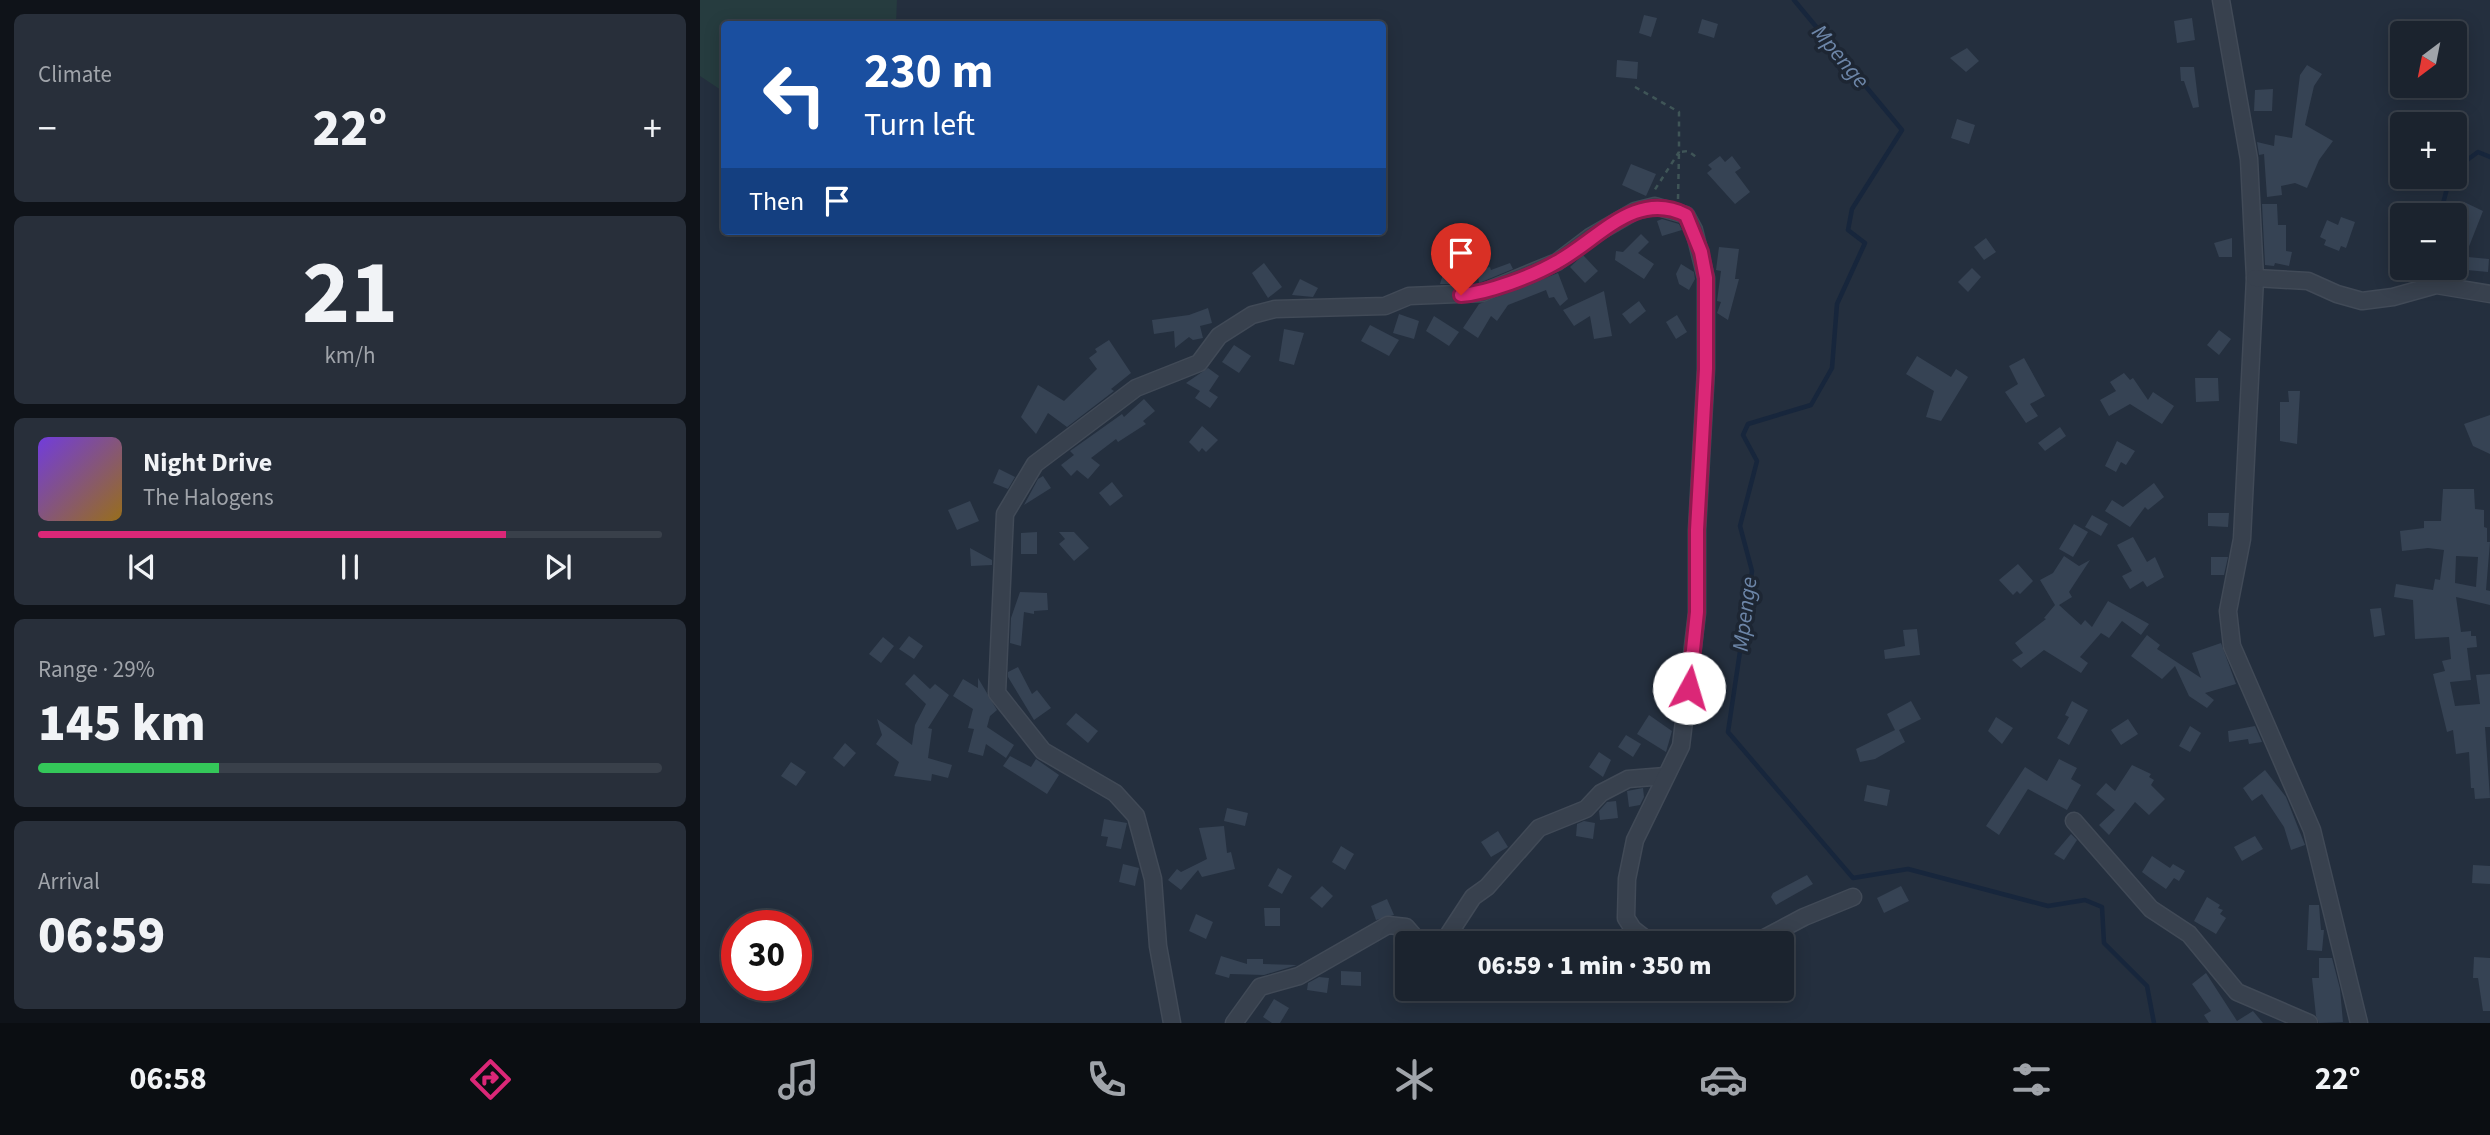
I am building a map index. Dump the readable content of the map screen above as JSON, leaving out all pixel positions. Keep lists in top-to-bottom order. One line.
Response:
{"water":["Mpenge"],"north":"bottom left","page":{"tile":["Climate",["21","km/h"],["Range · 29%","145 km"],["Arrival","06:59"]],"map_buttons":["+","−"],"turn":["230 m","Turn left"],"heat":["−","22°","+"],"then":"Then","song":["Night Drive","The Halogens"],"limit":"30","trip":"06:59 · 1 min · 350 m","tabs":["06:58","22°"]}}
